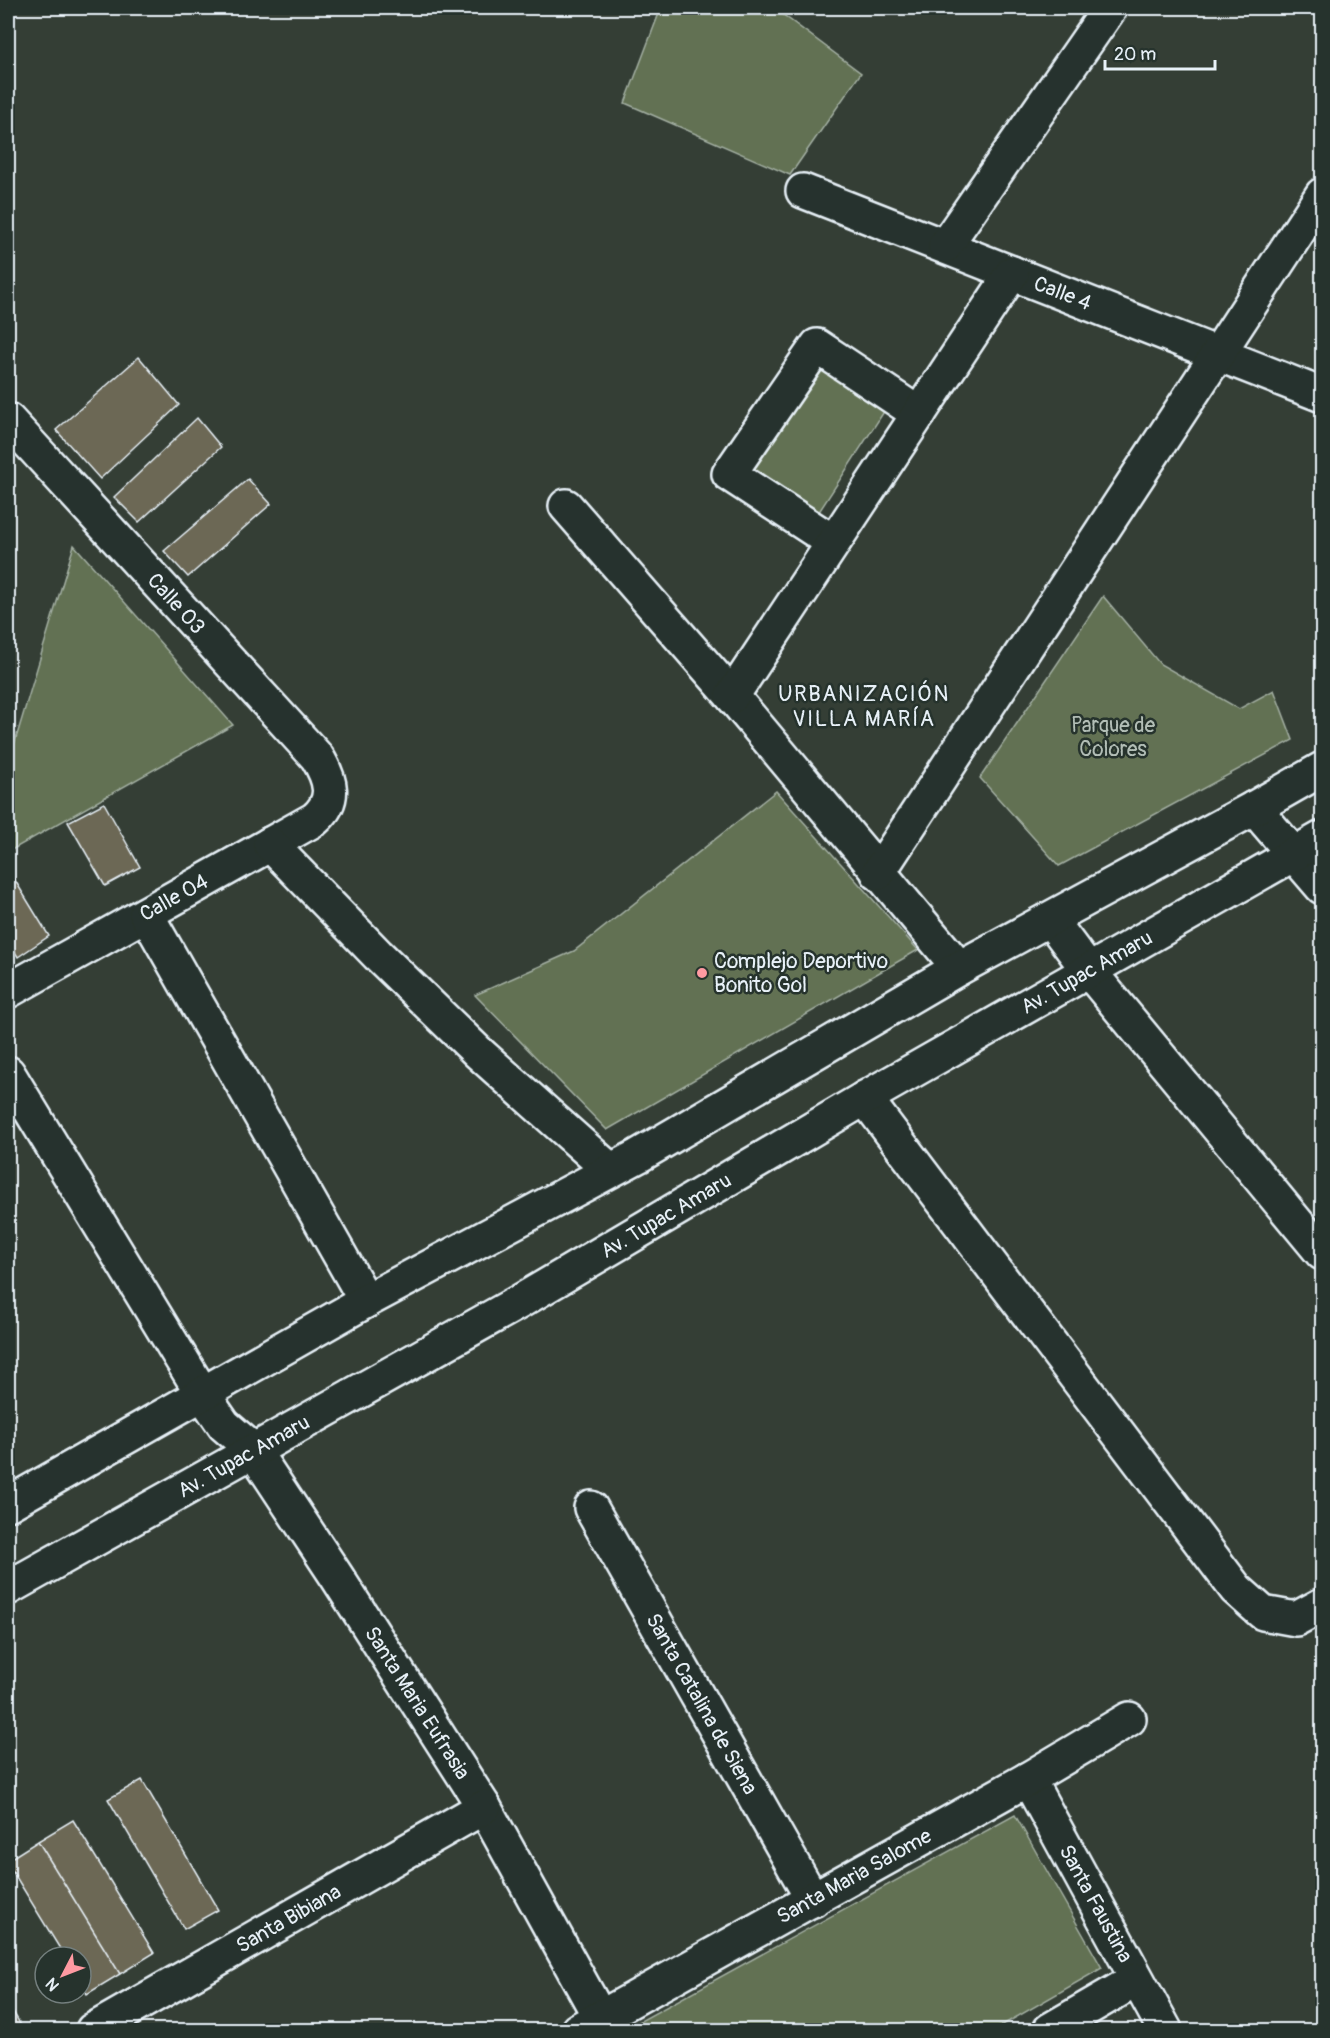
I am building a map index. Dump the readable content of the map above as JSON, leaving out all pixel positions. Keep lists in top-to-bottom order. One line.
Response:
{"streets":{"street":["Calle 4","Calle 03","Calle 04","Av. Tupac Amaru","Santa Maria Eufrasia","Santa Catalina de Siena","Santa Maria Salome","Santa Faustina","Santa Bibiana"]},"crossings":[["Calle 03","Calle 04"],["Av. Tupac Amaru","Santa Maria Eufrasia"],["Santa Maria Eufrasia","Santa Maria Salome"],["Santa Maria Eufrasia","Santa Bibiana"],["Santa Catalina de Siena","Santa Maria Salome"],["Santa Maria Salome","Santa Faustina"]],"districts":["URBANIZACIÓN VILLA MARÍA"],"parks":["Parque de Colores"],"places":["Complejo Deportivo Bonito Gol"],"scale_bar":"20 m","north":"bottom left"}
